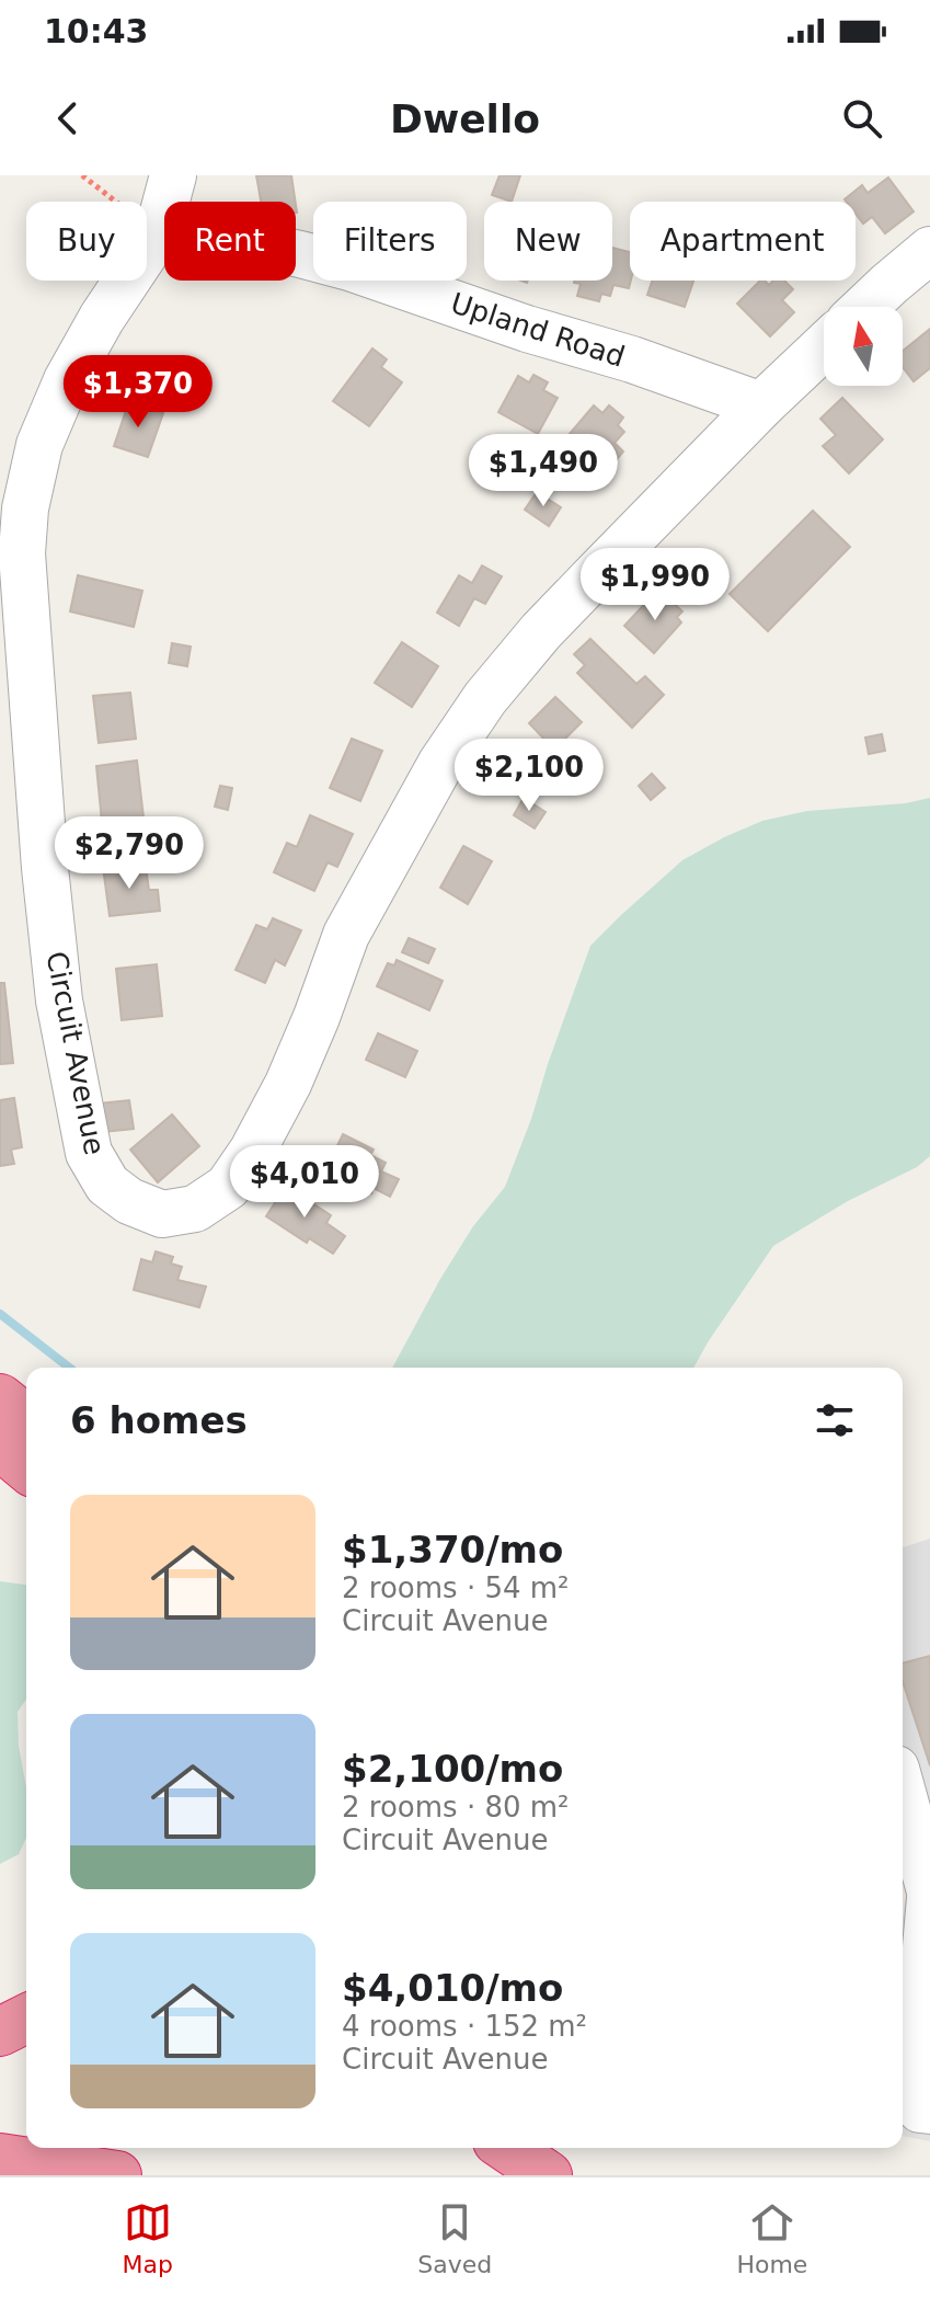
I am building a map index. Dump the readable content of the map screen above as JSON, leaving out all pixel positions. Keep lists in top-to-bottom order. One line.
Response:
{"streets":{"street":["Upland Road","Circuit Avenue"]},"crossings":[["Upland Road","Circuit Avenue"]],"north":"top","page":{"status":"10:43","header":"Dwello","chip":["Buy","Rent","Filters","New","Apartment"],"price":["$1,370","$1,490","$1,990","$2,100","$2,790","$4,010"],"heading":"6 homes","list":[{"name":"$1,370/mo","note":"2 rooms · 54 m² · Circuit Avenue"},{"name":"$2,100/mo","note":"2 rooms · 80 m² · Circuit Avenue"},{"name":"$4,010/mo","note":"4 rooms · 152 m² · Circuit Avenue"}],"tabs":["Map","Saved","Home"]}}
